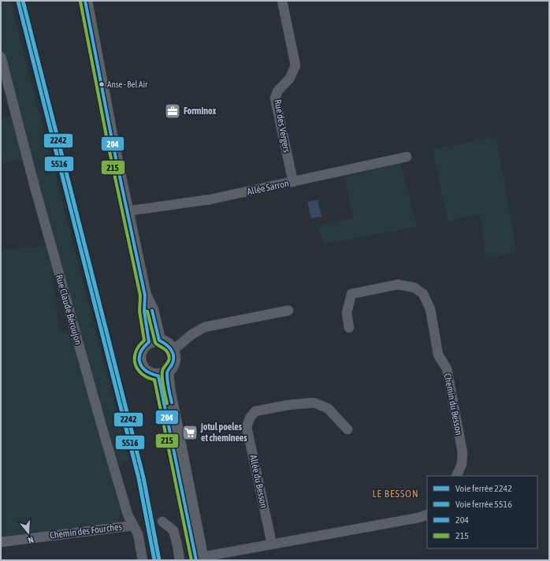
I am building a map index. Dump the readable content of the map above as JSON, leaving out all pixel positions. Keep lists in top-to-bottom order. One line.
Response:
{"streets":{"street":["Rue des Vergers","Allée Sarron","Rue Claude Béroujon","Chemin du Besson","Allée du Besson","Chemin des Fourches"]},"crossings":[["Rue des Vergers","Allée Sarron"],["Rue Claude Béroujon","Chemin des Fourches"]],"districts":["LE BESSON"],"places":{"other":["Anse - Bel Air"],"office":["Forminox"],"supermarket":["jotul poeles et cheminees"]},"lines":["rail line 2242","transit line 204","rail line 5516","transit line 215"],"legend":["Voie ferrée 2242","Voie ferrée 5516","204","215"],"north":"bottom"}
